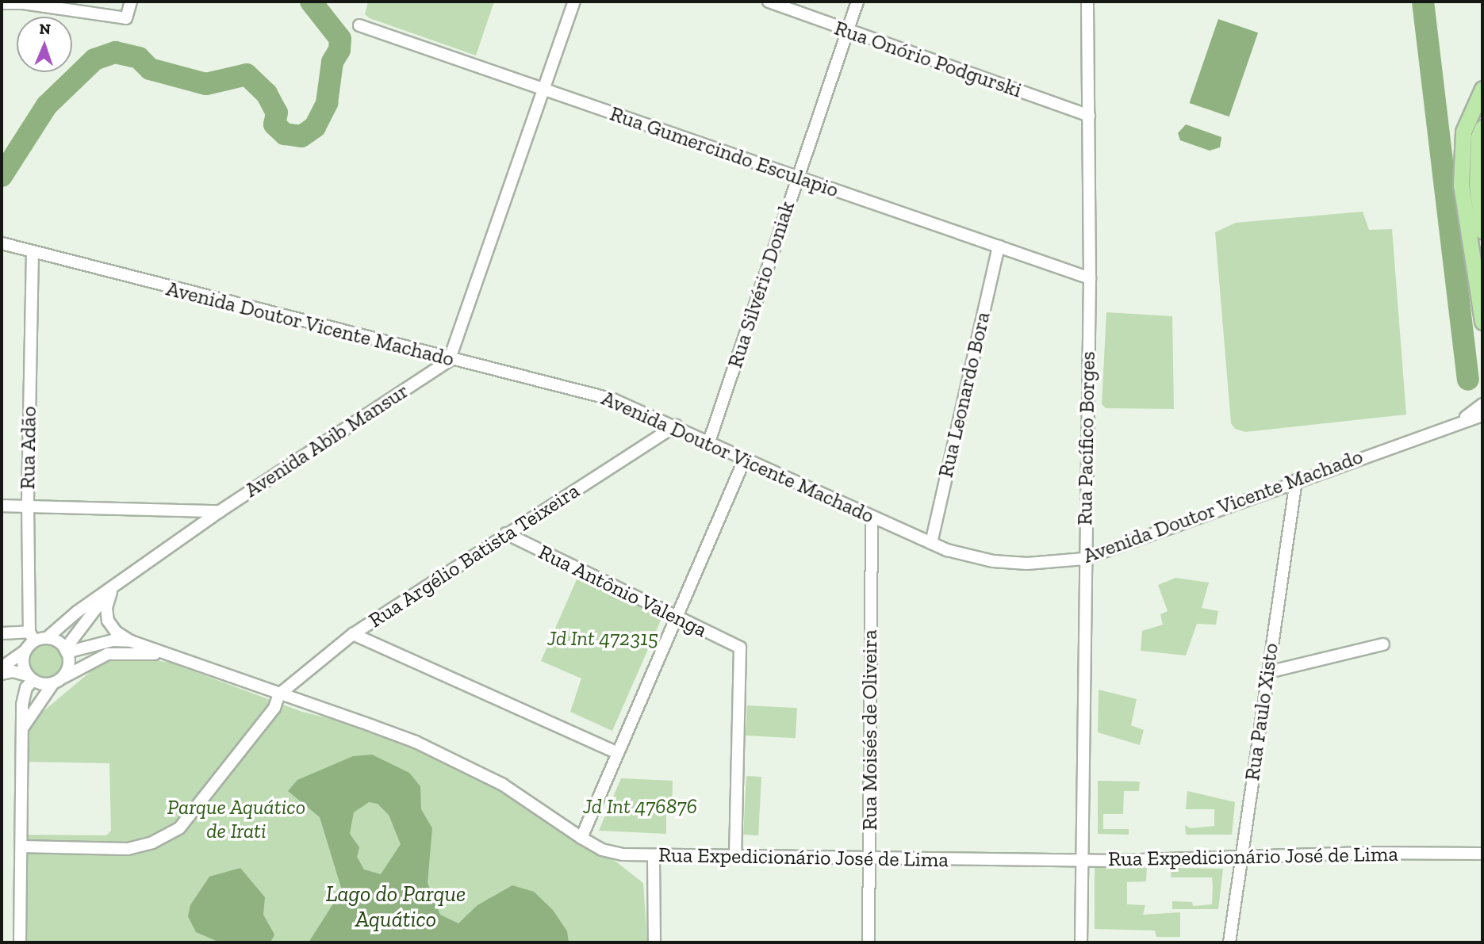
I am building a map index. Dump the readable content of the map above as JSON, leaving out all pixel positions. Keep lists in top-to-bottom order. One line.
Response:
{"streets":{"street":["Rua Onório Podgurski","Rua Gumercindo Esculapio","Rua Silvério Doniak","Avenida Doutor Vicente Machado","Rua Leonardo Bora","Rua Pacífico Borges","Avenida Abib Mansur","Rua Adão","Rua Argélio Batista Teixeira","Rua Antônio Valenga","Rua Paulo Xisto","Rua Moisés de Oliveira","Rua Expedicionário José de Lima"]},"crossings":[["Rua Onório Podgurski","Rua Silvério Doniak"],["Rua Onório Podgurski","Rua Pacífico Borges"],["Rua Gumercindo Esculapio","Rua Silvério Doniak"],["Rua Gumercindo Esculapio","Rua Leonardo Bora"],["Rua Gumercindo Esculapio","Rua Pacífico Borges"],["Rua Silvério Doniak","Avenida Doutor Vicente Machado"],["Avenida Doutor Vicente Machado","Rua Leonardo Bora"],["Avenida Doutor Vicente Machado","Rua Pacífico Borges"],["Avenida Doutor Vicente Machado","Avenida Abib Mansur"],["Avenida Doutor Vicente Machado","Rua Adão"],["Avenida Doutor Vicente Machado","Rua Argélio Batista Teixeira"],["Avenida Doutor Vicente Machado","Rua Paulo Xisto"],["Avenida Doutor Vicente Machado","Rua Moisés de Oliveira"],["Rua Pacífico Borges","Rua Expedicionário José de Lima"],["Avenida Abib Mansur","Rua Adão"],["Avenida Abib Mansur","Rua Expedicionário José de Lima"],["Rua Adão","Rua Expedicionário José de Lima"],["Rua Argélio Batista Teixeira","Rua Antônio Valenga"],["Rua Argélio Batista Teixeira","Rua Expedicionário José de Lima"],["Rua Antônio Valenga","Rua Expedicionário José de Lima"],["Rua Paulo Xisto","Rua Expedicionário José de Lima"],["Rua Moisés de Oliveira","Rua Expedicionário José de Lima"]],"water":["Lago do Parque Aquático"],"parks":["Jd Int 472315","Jd Int 476876","Parque Aquático de Irati"],"north":"top"}
